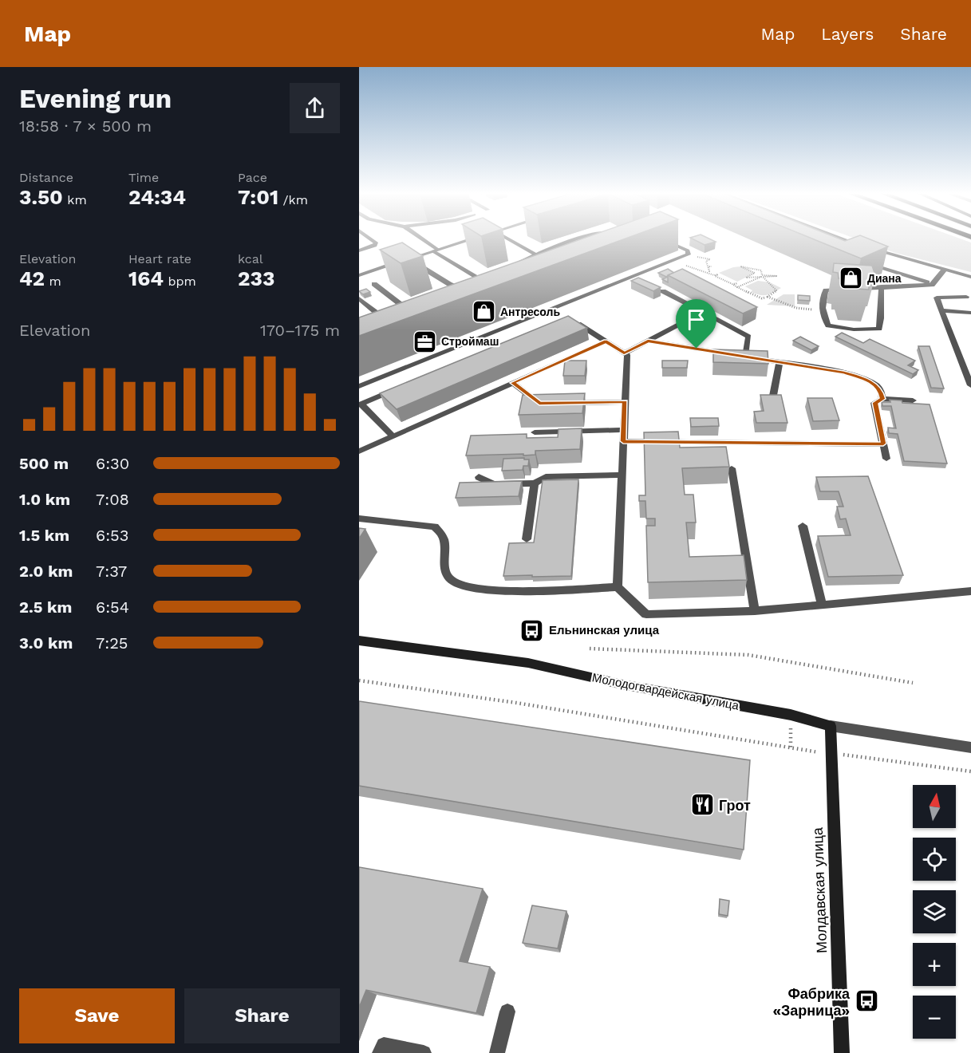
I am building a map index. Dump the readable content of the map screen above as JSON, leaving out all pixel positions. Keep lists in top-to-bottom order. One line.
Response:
{"streets":{"street":["Молодогвардейская улица","Молдавская улица"]},"crossings":[["Молодогвардейская улица","Молдавская улица"]],"places":{"shop":["Диана","Антресоль"],"office":["Строймаш"],"bus stop":["Ельнинская улица","Фабрика «Зарница»"],"restaurant":["Грот"]},"north":"top","page":{"header":"Map","nav":["Map","Layers","Share"],"heading":["Evening run","18:58 · 7 × 500 m"],"stats":[["Distance","3.50 km"],["Time","24:34"],["Pace","7:01 /km"],["Elevation","42 m"],["Heart rate","164 bpm"],["kcal","233"]],"chart":["Elevation","170–175 m"],"list":[{"name":"500 m","note":"6:30"},{"name":"1.0 km","note":"7:08"},{"name":"1.5 km","note":"6:53"},{"name":"2.0 km","note":"7:37"},{"name":"2.5 km","note":"6:54"},{"name":"3.0 km","note":"7:25"}],"map_buttons":["+","−"],"buttons":["Save","Share"]}}
